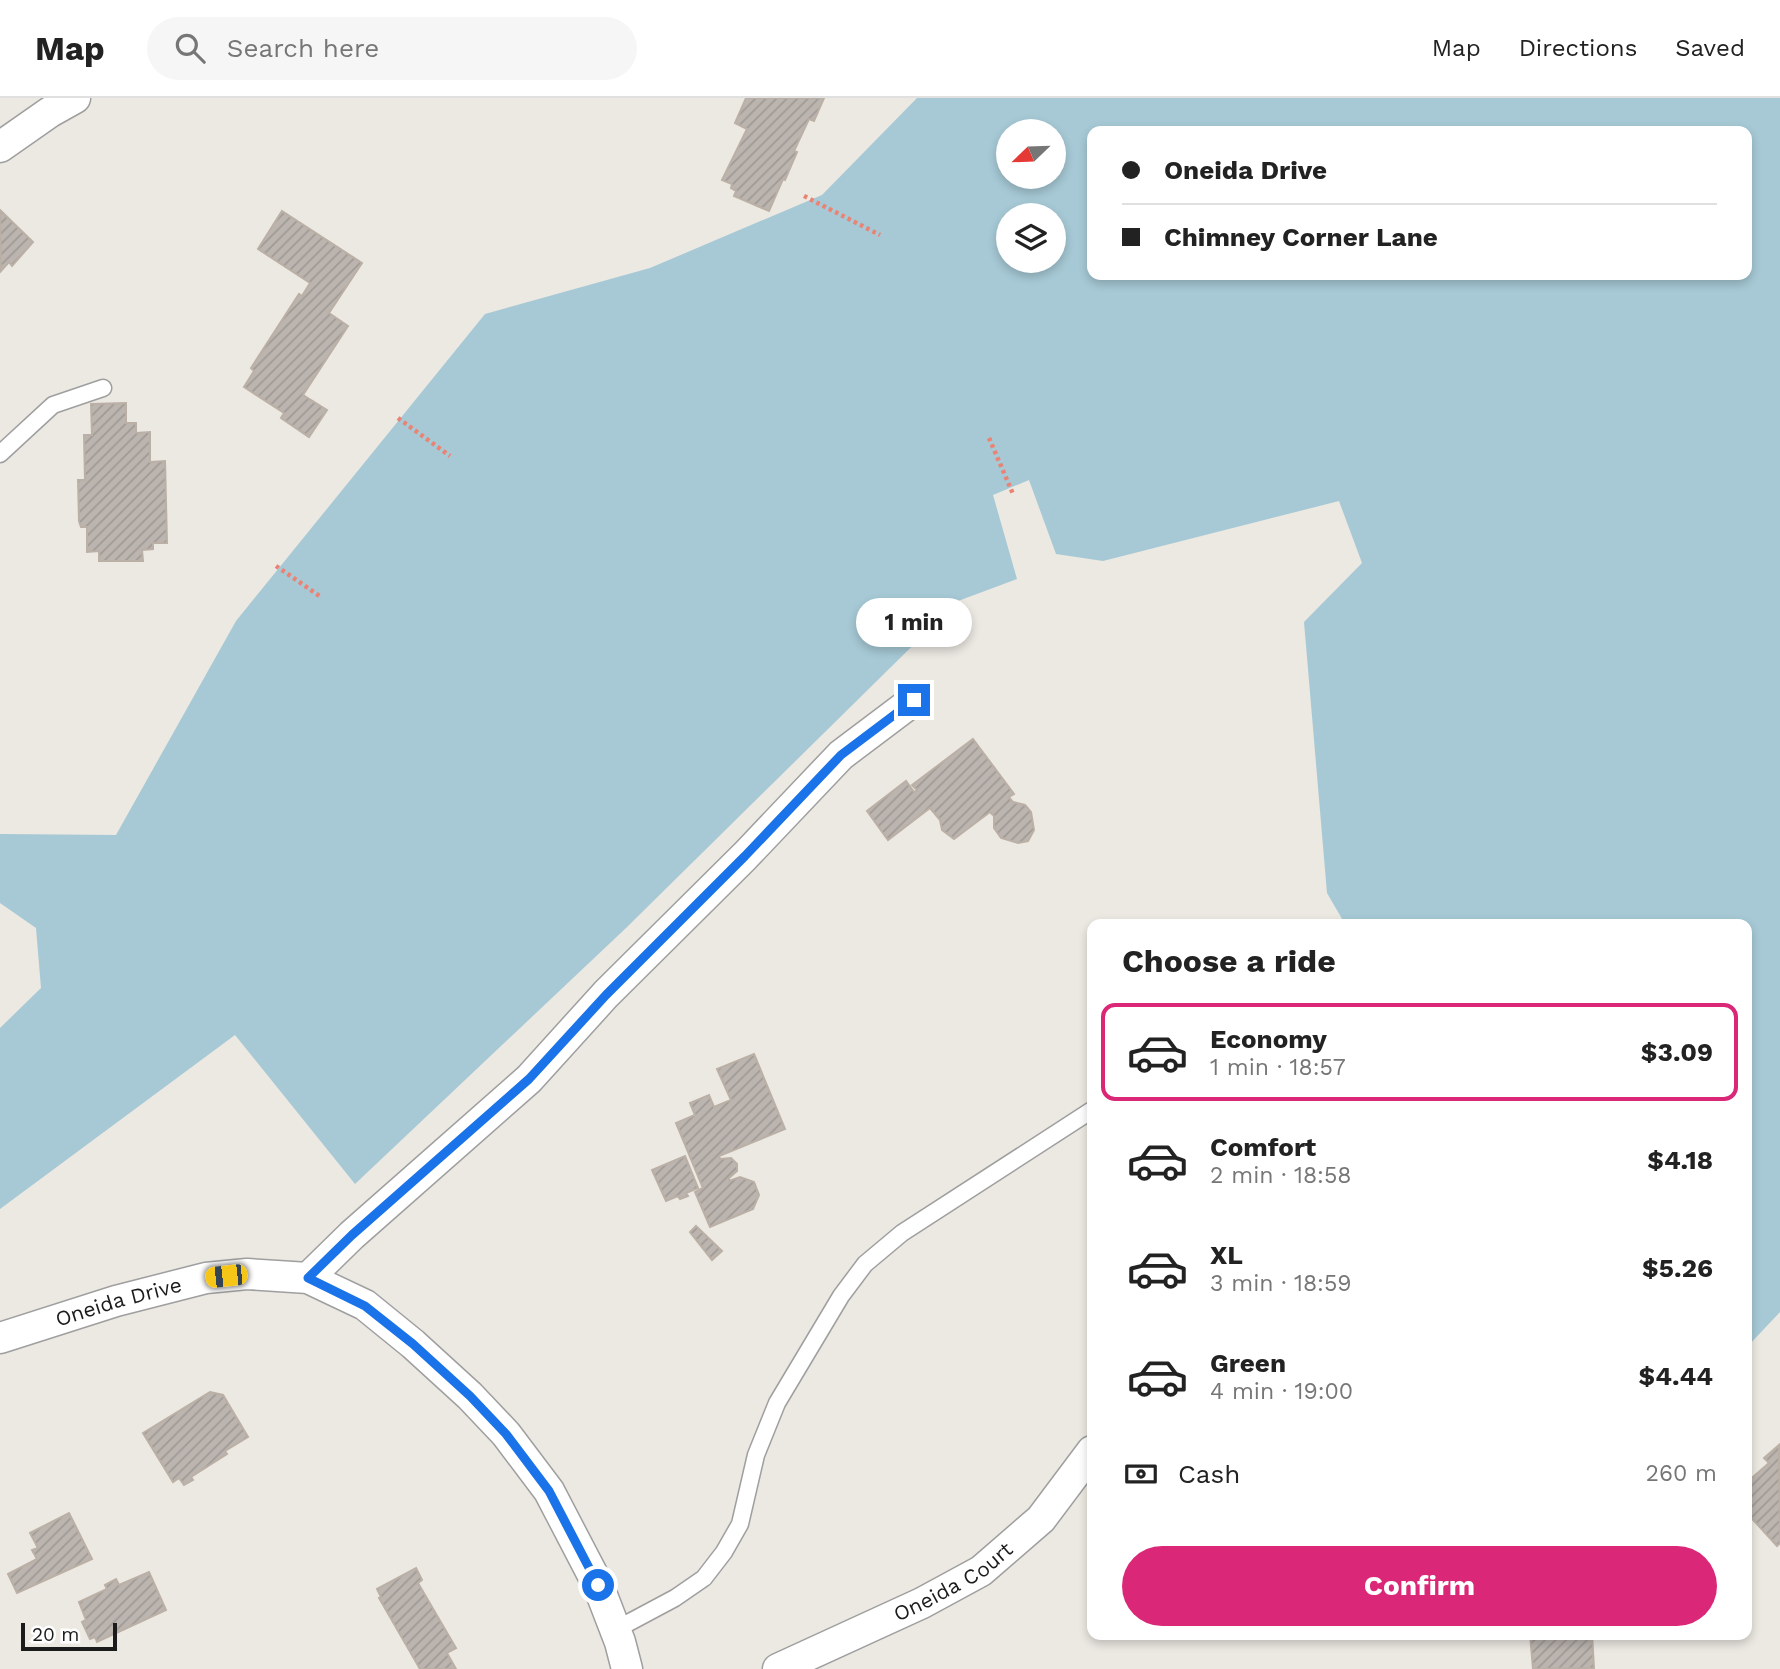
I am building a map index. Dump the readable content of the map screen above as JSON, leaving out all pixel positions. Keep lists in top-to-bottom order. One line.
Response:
{"streets":{"street":["Oneida Drive","Oneida Court"]},"scale_bar":"20 m","north":"bottom left","page":{"header":"Map","search":"Search here","nav":["Map","Directions","Saved"],"banner":["Oneida Drive","Chimney Corner Lane"],"bubble":"1 min","heading":"Choose a ride","list":[{"name":"Economy","note":"1 min · 18:57","value":"$3.09"},{"name":"Comfort","note":"2 min · 18:58","value":"$4.18"},{"name":"XL","note":"3 min · 18:59","value":"$5.26"},{"name":"Green","note":"4 min · 19:00","value":"$4.44"}],"pay":["Cash","260 m"],"buttons":"Confirm","scale":"20 m"}}
